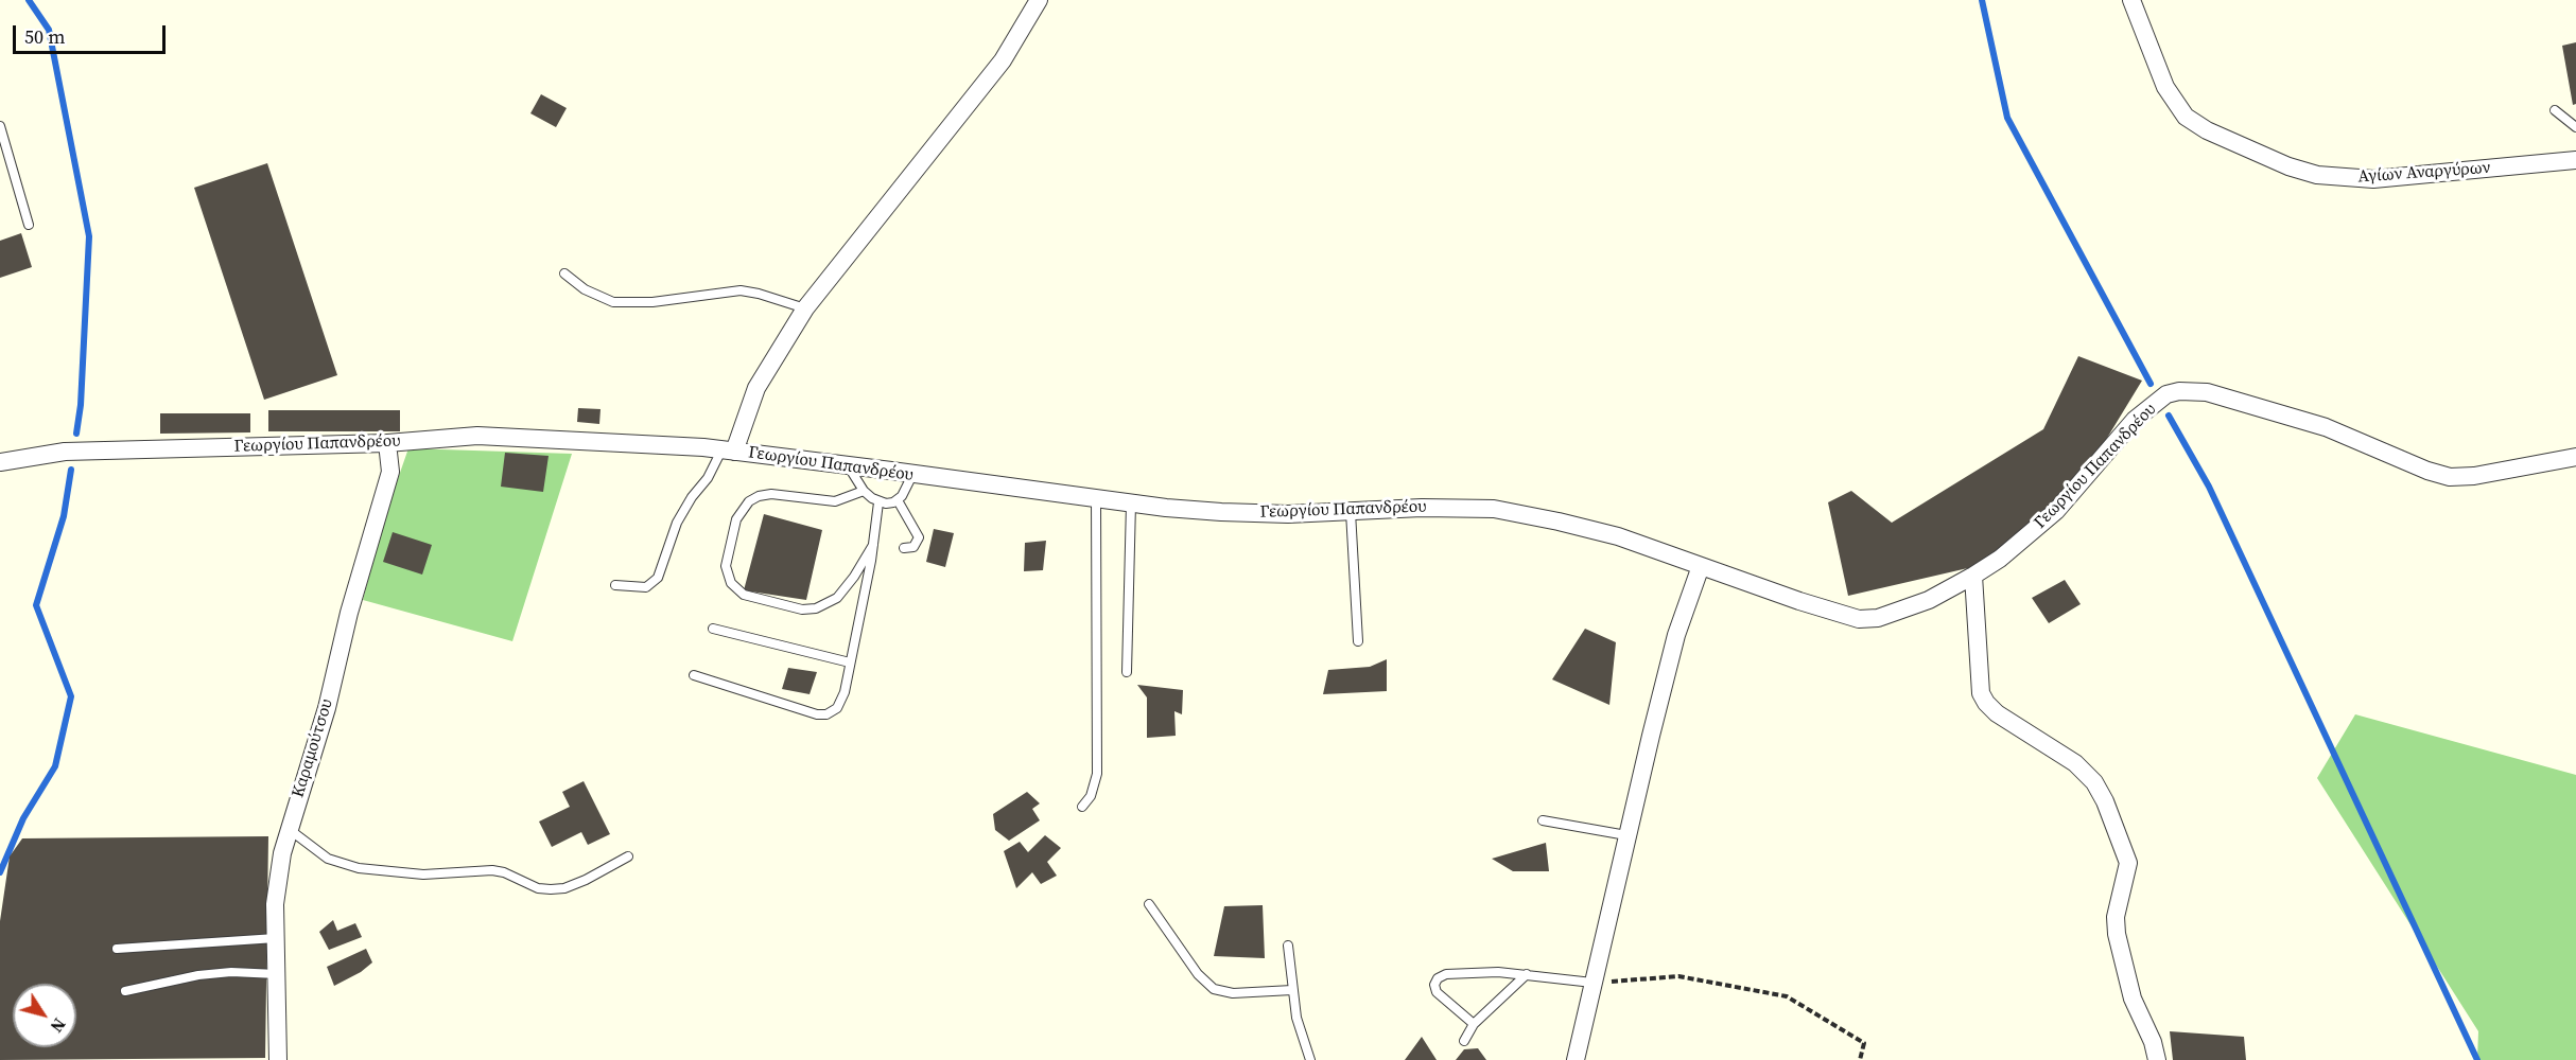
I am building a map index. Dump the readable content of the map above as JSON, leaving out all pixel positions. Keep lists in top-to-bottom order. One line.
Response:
{"streets":{"street":["Αγίων Αναργύρων","Γεωργίου Παπανδρέου","Καραμούτσου"]},"crossings":[["Γεωργίου Παπανδρέου","Καραμούτσου"]],"scale_bar":"50 m","north":"bottom right"}
